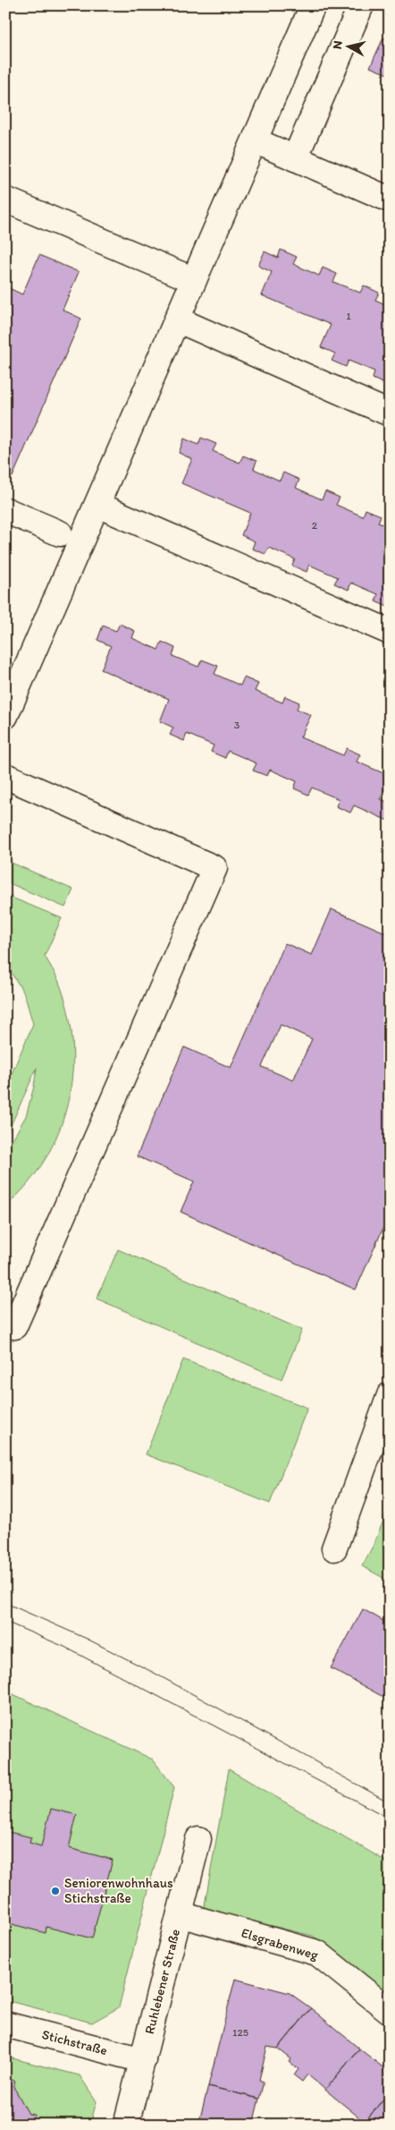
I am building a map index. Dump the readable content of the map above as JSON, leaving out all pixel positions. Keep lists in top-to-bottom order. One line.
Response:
{"streets":{"street":["Elsgrabenweg","Ruhlebener Straße","Stichstraße"]},"crossings":[["Elsgrabenweg","Ruhlebener Straße"],["Ruhlebener Straße","Stichstraße"]],"places":["Seniorenwohnhaus Stichstraße"],"house_numbers":["1","2","3","125"],"north":"left"}
